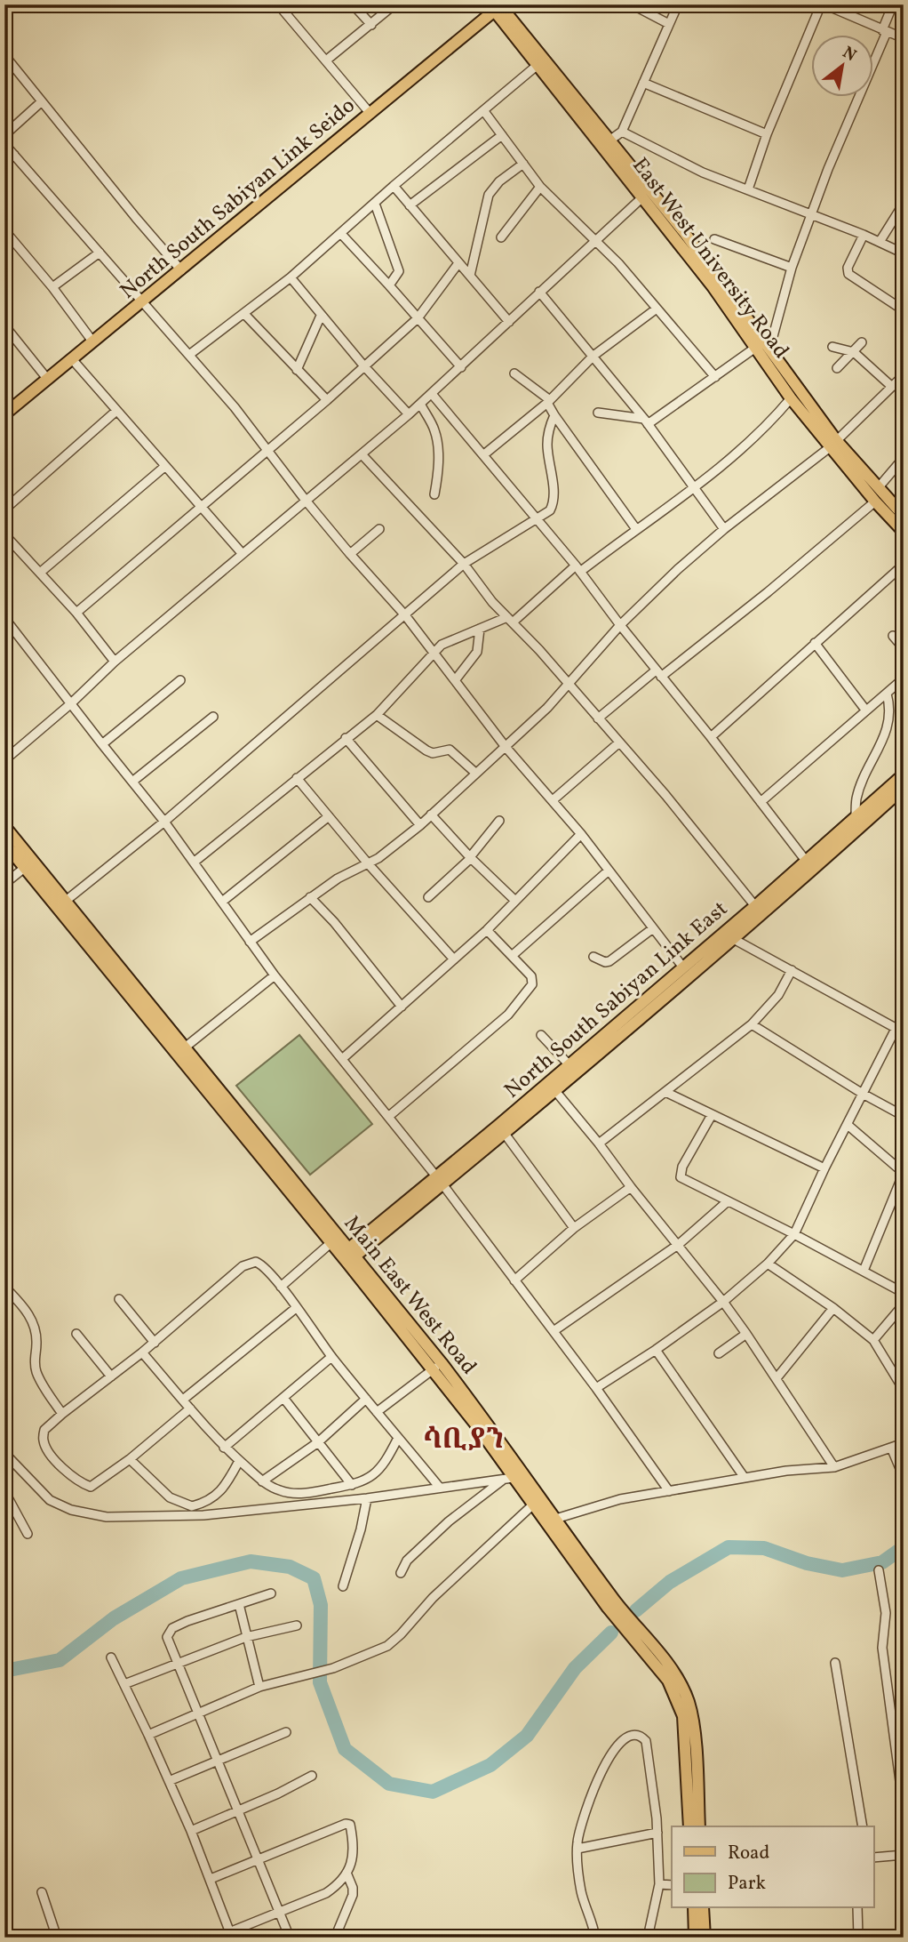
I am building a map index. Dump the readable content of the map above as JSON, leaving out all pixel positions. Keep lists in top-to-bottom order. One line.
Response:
{"streets":{"main road":["North South Sabiyan Link Seido","East West University Road","North South Sabiyan Link East","Main East West Road"]},"crossings":[["North South Sabiyan Link Seido","East West University Road"],["North South Sabiyan Link East","Main East West Road"]],"districts":["ሳቢያን"],"legend":["Road","Park"],"north":"top right"}
